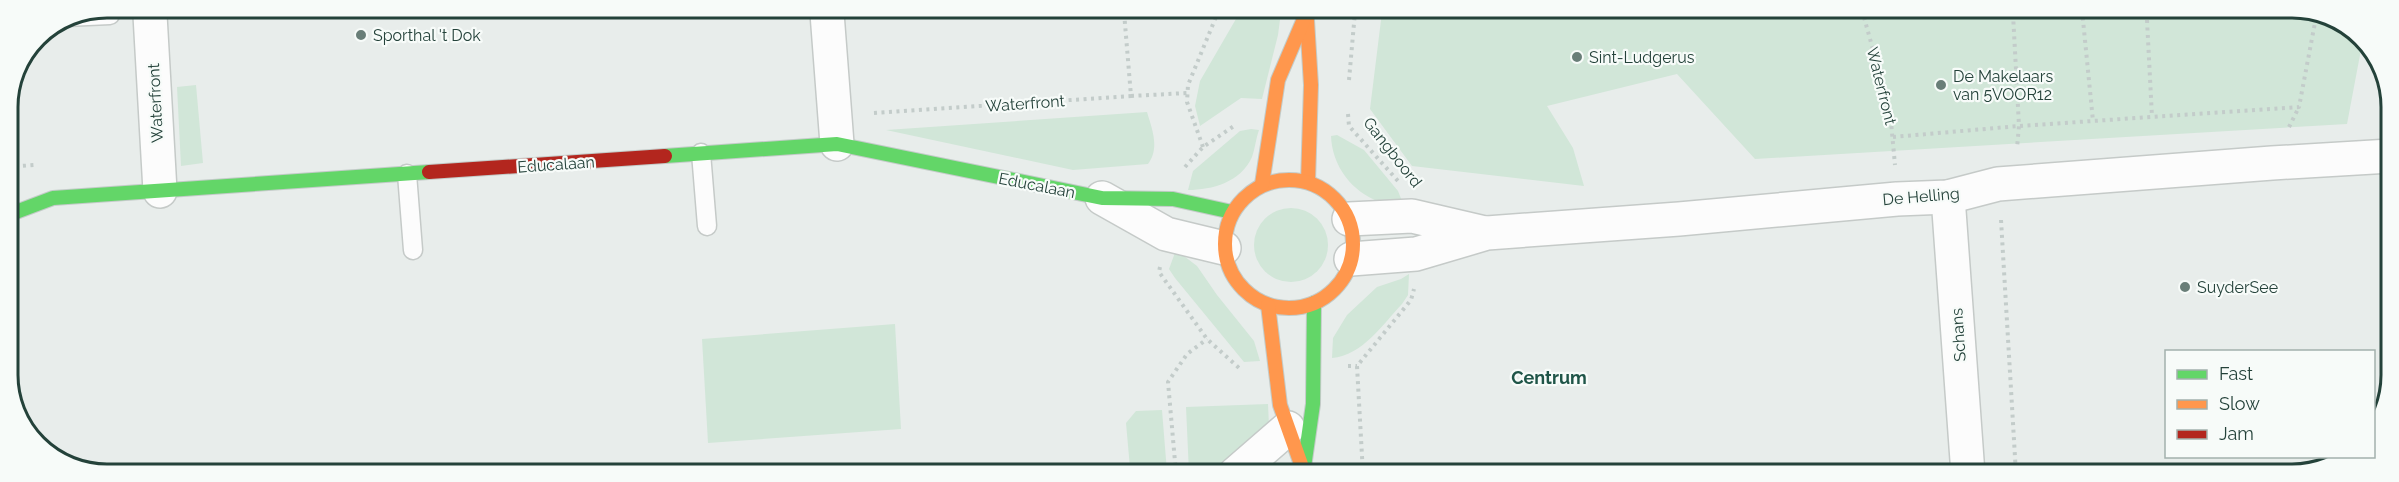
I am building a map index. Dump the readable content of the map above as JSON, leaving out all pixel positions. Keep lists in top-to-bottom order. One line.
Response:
{"streets":{"street":["Waterfront","Educalaan","De Helling","Schans"],"path":["Gangboord"]},"crossings":[["Waterfront","Educalaan"],["Waterfront","De Helling"],["Gangboord","De Helling"],["Educalaan","De Helling"],["De Helling","Schans"]],"districts":["Centrum"],"places":["Sporthal 't Dok","Sint-Ludgerus","De Makelaars van 5VOOR12","SuyderSee"],"legend":["Fast","Slow","Jam"]}
